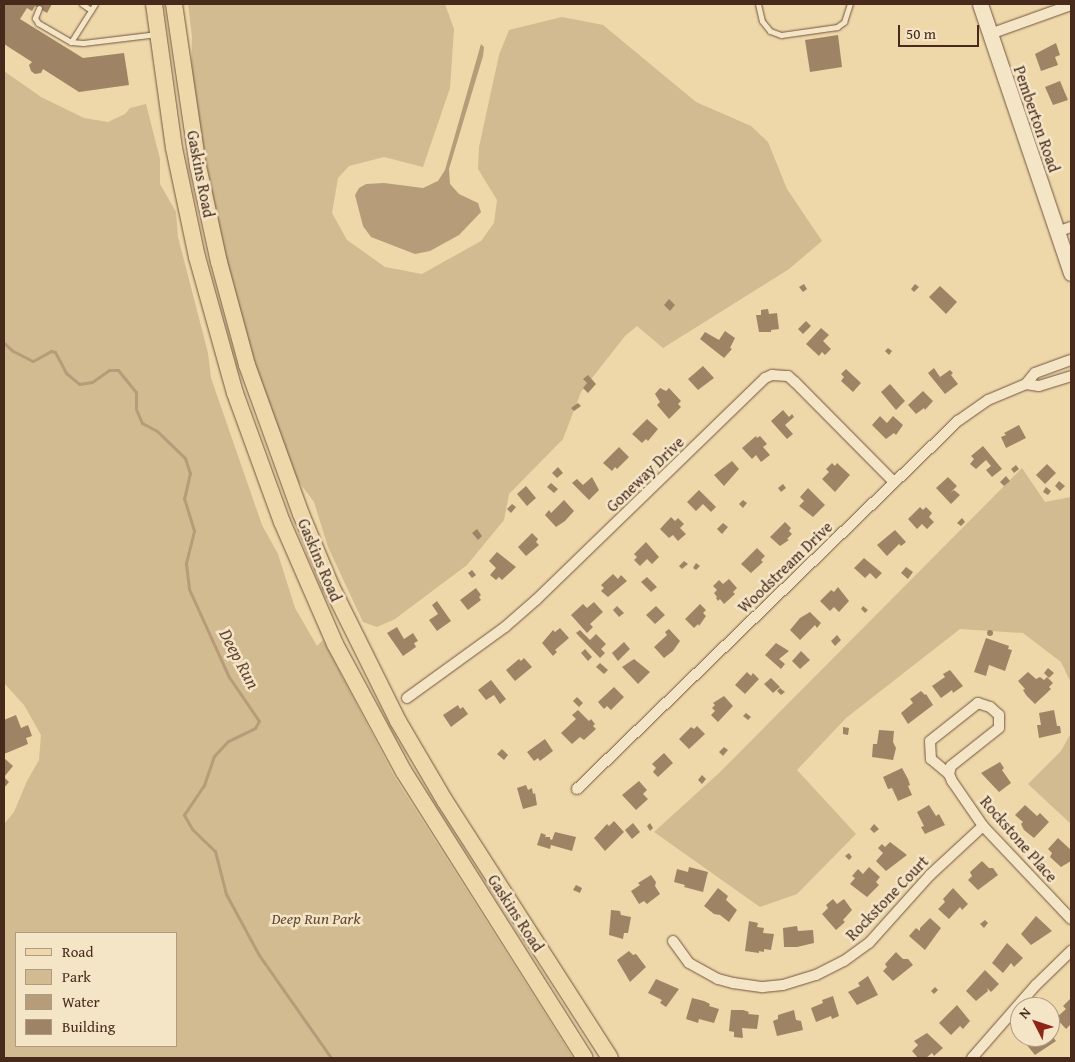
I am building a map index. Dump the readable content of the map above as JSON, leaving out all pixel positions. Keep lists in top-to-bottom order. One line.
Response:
{"streets":{"main road":["Gaskins Road"],"street":["Pemberton Road","Goneway Drive","Woodstream Drive","Rockstone Place","Rockstone Court"]},"crossings":[["Goneway Drive","Woodstream Drive"],["Rockstone Place","Rockstone Court"]],"water":["Deep Run"],"parks":["Deep Run Park"],"legend":["Road","Park","Water","Building"],"scale_bar":"50 m","north":"top left"}
